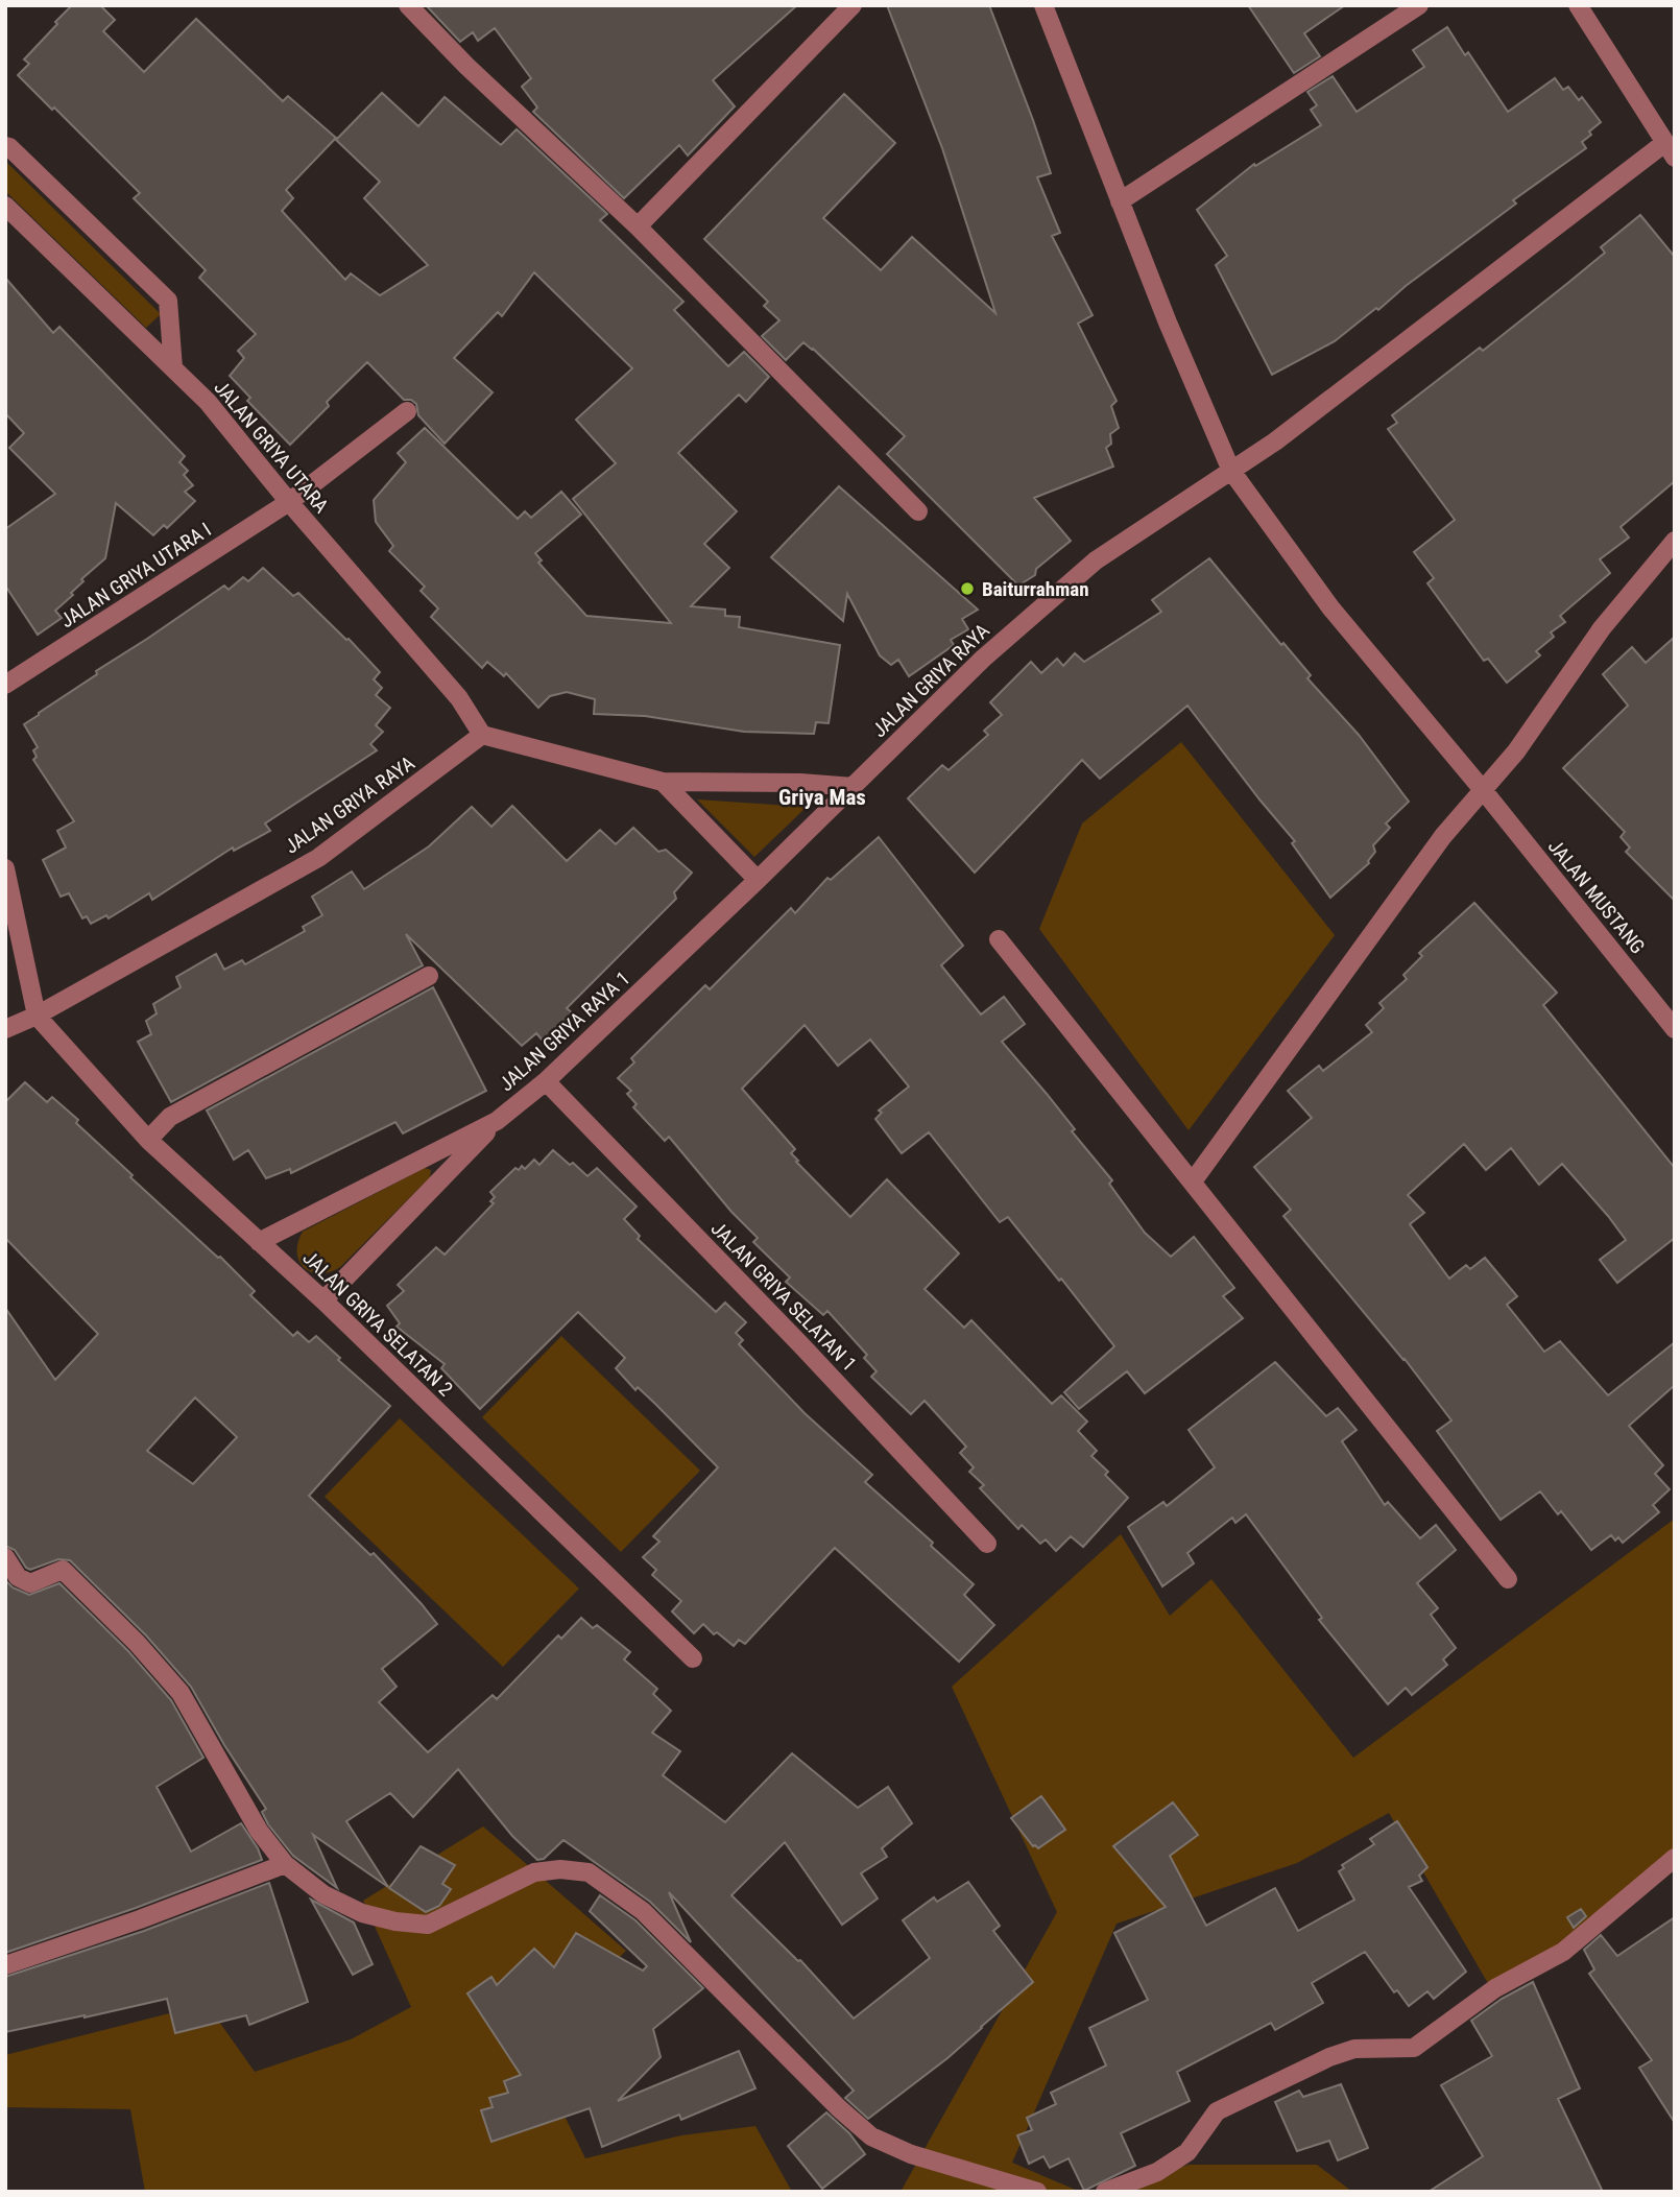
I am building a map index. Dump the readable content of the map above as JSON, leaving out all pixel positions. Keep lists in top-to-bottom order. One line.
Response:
{"streets":{"street":["JALAN GRIYA UTARA","JALAN GRIYA UTARA I","JALAN GRIYA RAYA","JALAN MUSTANG","JALAN GRIYA RAYA 1","JALAN GRIYA SELATAN 1","JALAN GRIYA SELATAN 2"]},"crossings":[["JALAN GRIYA UTARA","JALAN GRIYA UTARA I"],["JALAN GRIYA UTARA","JALAN GRIYA RAYA"],["JALAN GRIYA RAYA","JALAN MUSTANG"],["JALAN GRIYA RAYA","JALAN GRIYA RAYA 1"],["JALAN GRIYA RAYA","JALAN GRIYA SELATAN 2"],["JALAN GRIYA RAYA 1","JALAN GRIYA SELATAN 1"],["JALAN GRIYA RAYA 1","JALAN GRIYA SELATAN 2"]],"districts":["Griya Mas"],"places":["Baiturrahman"]}
